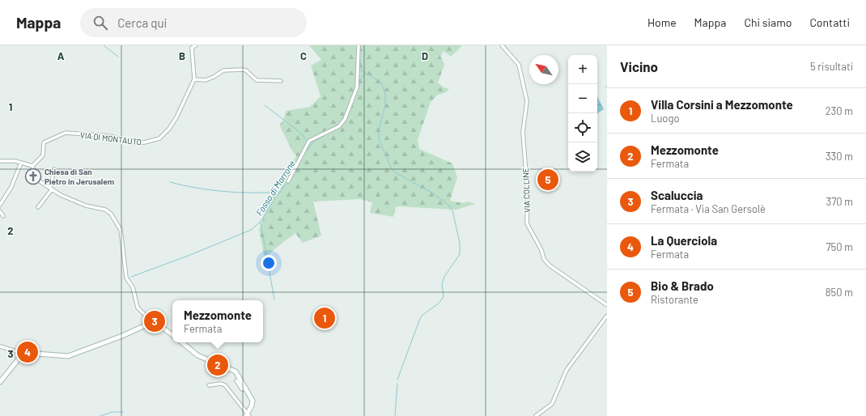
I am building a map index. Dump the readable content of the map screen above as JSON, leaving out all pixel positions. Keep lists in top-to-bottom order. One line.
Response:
{"streets":{"street":["VIA DI MONTAUTO","VIA COLLINE"]},"water":["Fosso di Marrone"],"places":{"church":["Chiesa di San Pietro in Jerusalem"]},"north":"top left","page":{"header":"Mappa","search":"Cerca qui","nav":["Home","Mappa","Chi siamo","Contatti"],"heading":["Vicino","5 risultati"],"map_buttons":["+","−"],"list":[{"mark":"1","name":"Villa Corsini a Mezzomonte","note":"Luogo","value":"230 m"},{"mark":"2","name":"Mezzomonte","note":"Fermata","value":"330 m"},{"mark":"3","name":"Scaluccia","note":"Fermata · Via San Gersolè","value":"370 m"},{"mark":"4","name":"La Querciola","note":"Fermata","value":"750 m"},{"mark":"5","name":"Bio & Brado","note":"Ristorante","value":"850 m"}],"pins":["5","1","3","4","2"],"popup":["Mezzomonte","Fermata"]},"grid":{"columns":["A","B","C","D"],"rows":["1","2","3"]}}
